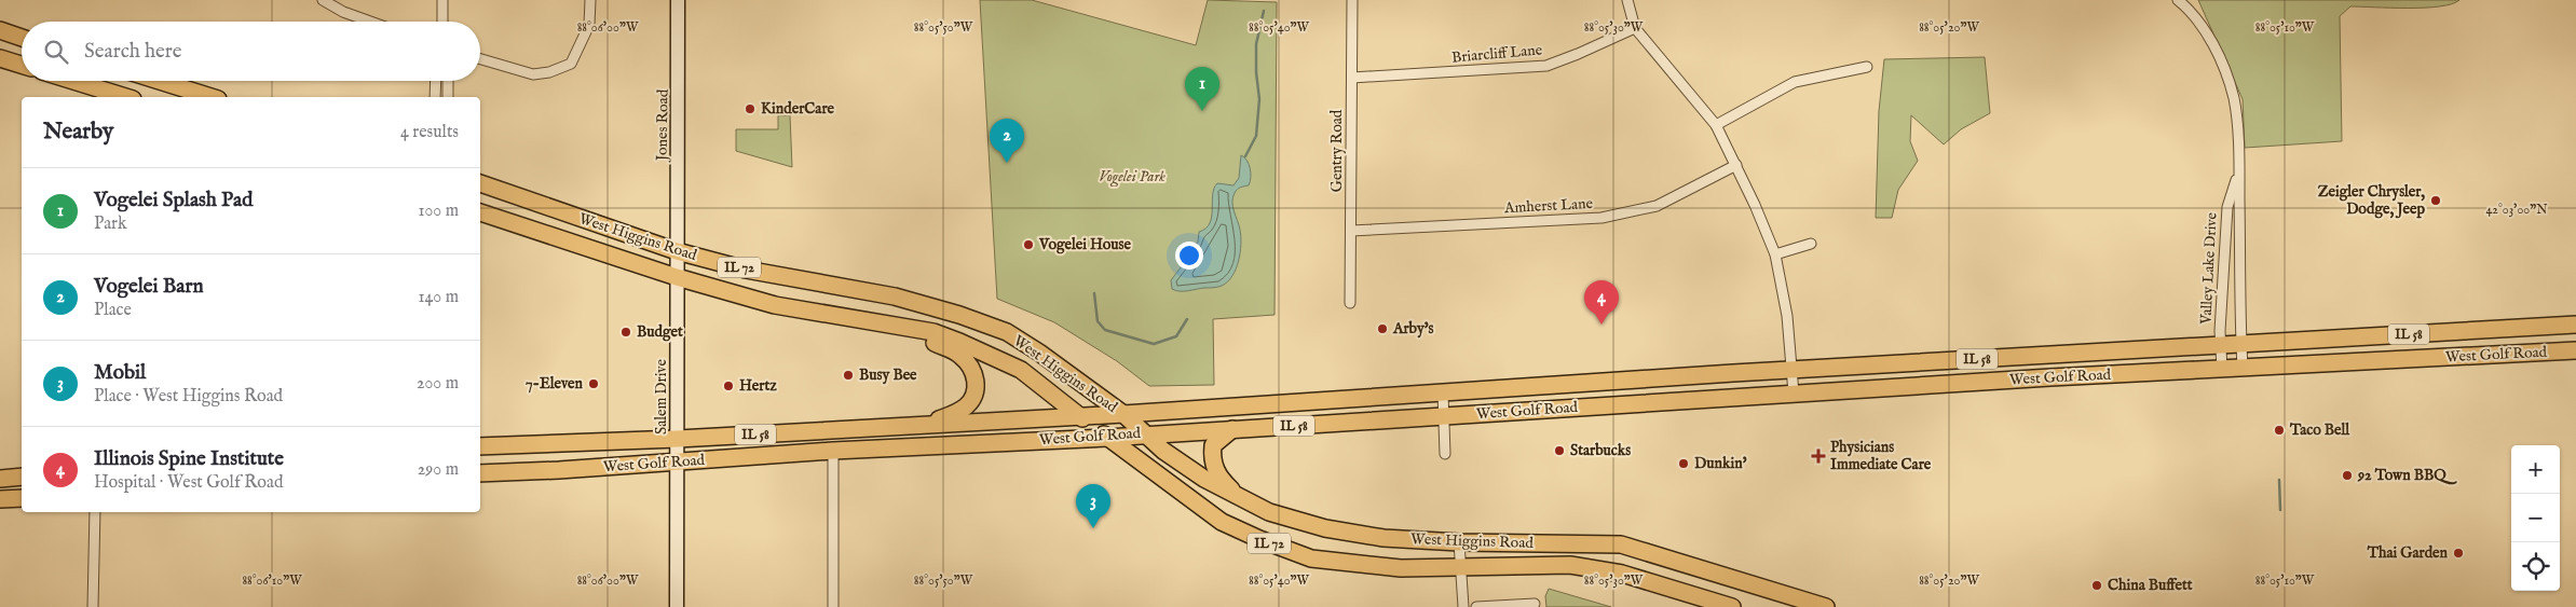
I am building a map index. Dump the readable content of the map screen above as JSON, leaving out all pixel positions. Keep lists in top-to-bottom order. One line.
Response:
{"streets":{"main road":["West Higgins Road","IL 72","IL 58","West Golf Road"],"street":["Briarcliff Lane","Jones Road","Gentry Road","Amherst Lane","Valley Lake Drive","Salem Drive"]},"crossings":[["Briarcliff Lane","Gentry Road"],["Jones Road","West Higgins Road"],["Jones Road","Salem Drive"],["Gentry Road","Amherst Lane"],["West Higgins Road","West Golf Road"],["West Higgins Road","Salem Drive"],["Valley Lake Drive","West Golf Road"],["West Golf Road","Salem Drive"]],"parks":["Vogelei Park"],"places":{"other":["KinderCare","Zeigler Chrysler, Dodge, Jeep","Vogelei House","Arby's","Budget","Busy Bee","7-Eleven","Hertz","Taco Bell","Starbucks","Dunkin'","92 Town BBQ","Thai Garden","China Buffett"],"health":["Physicians Immediate Care"]},"page":{"search":"Search here","pins":["1","2","4","3"],"heading":["Nearby","4 results"],"list":[{"mark":"1","name":"Vogelei Splash Pad","note":"Park","value":"100 m"},{"mark":"2","name":"Vogelei Barn","note":"Place","value":"140 m"},{"mark":"3","name":"Mobil","note":"Place · West Higgins Road","value":"200 m"},{"mark":"4","name":"Illinois Spine Institute","note":"Hospital · West Golf Road","value":"290 m"}],"map_buttons":["+","−"]},"coordinates":["88°06'00\"W","88°05'50\"W","88°05'40\"W","88°05'30\"W","88°05'20\"W","88°05'10\"W","42°03'00\"N","88°06'10\"W"]}
